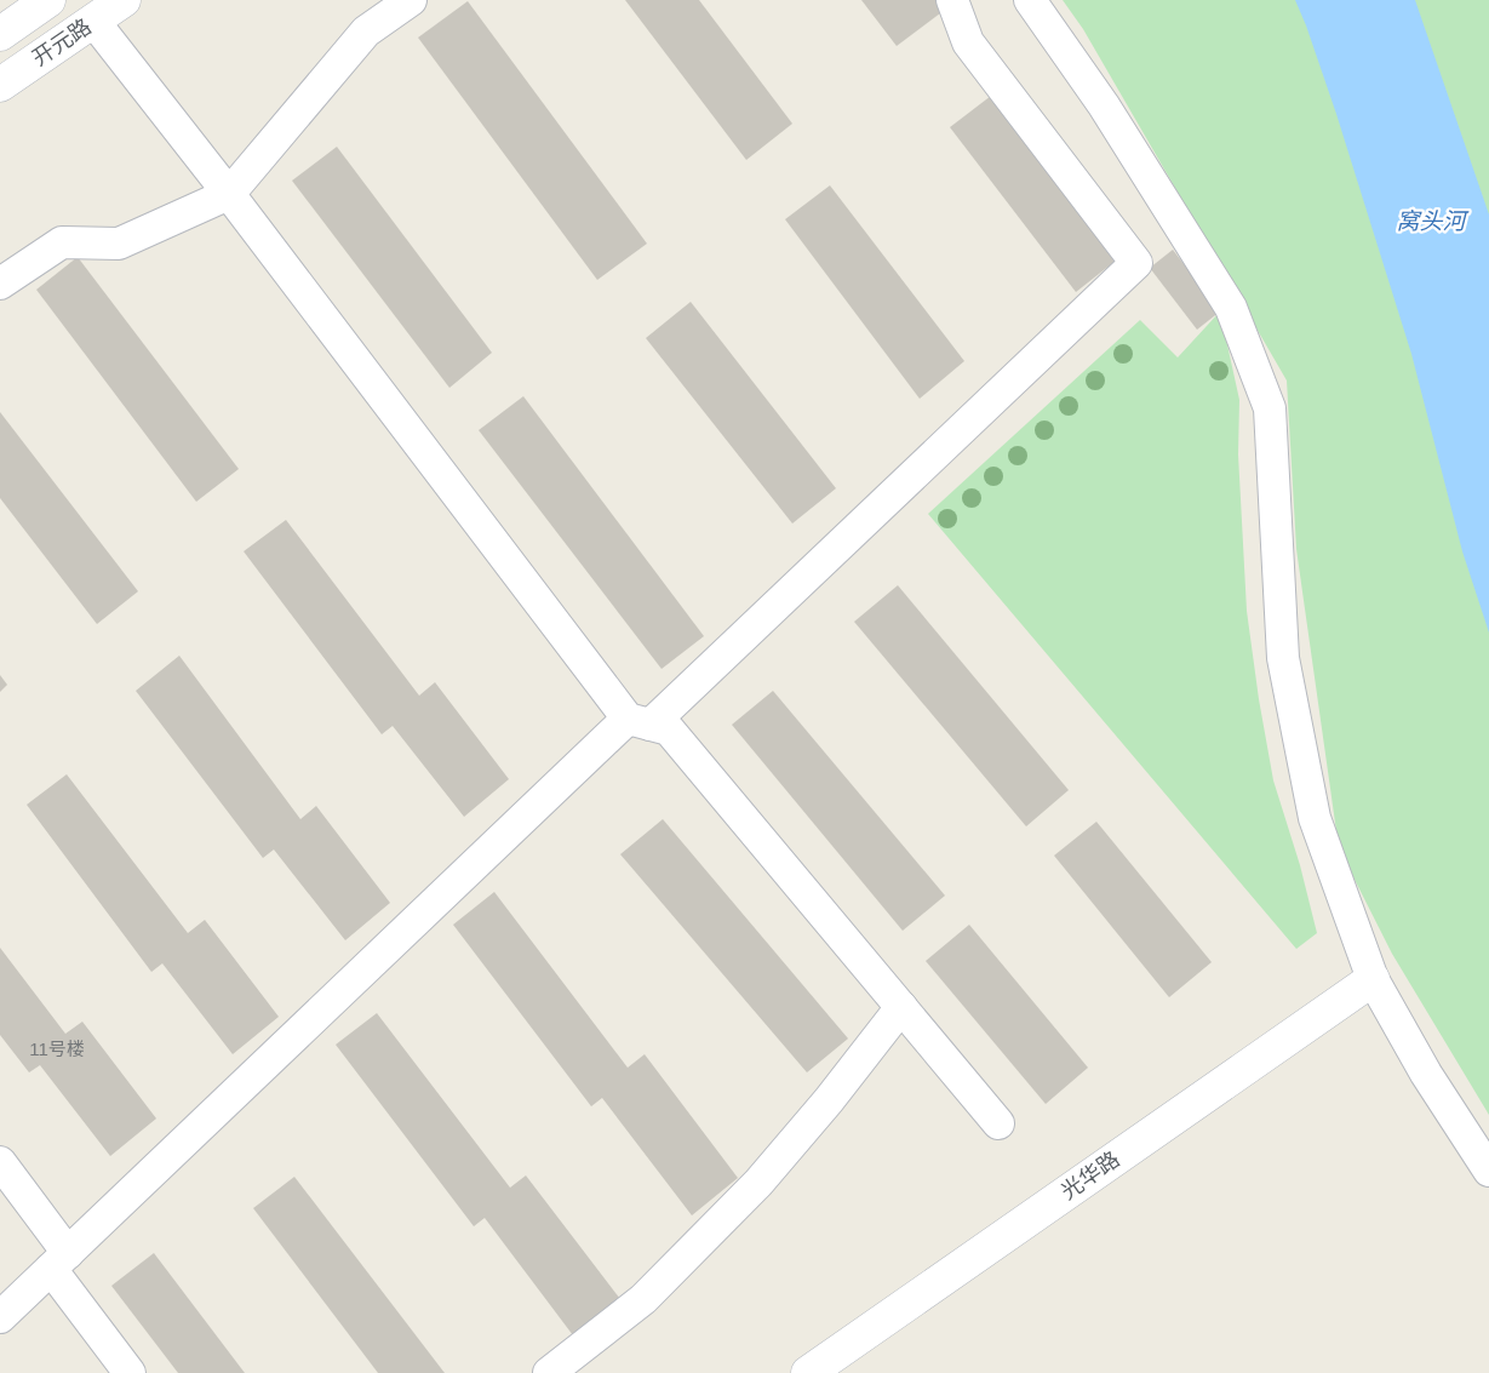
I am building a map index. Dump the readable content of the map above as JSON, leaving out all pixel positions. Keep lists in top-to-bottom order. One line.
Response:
{"streets":{"street":["开元路","光华路"]},"water":["窝头河"],"house_numbers":["11号楼"]}
